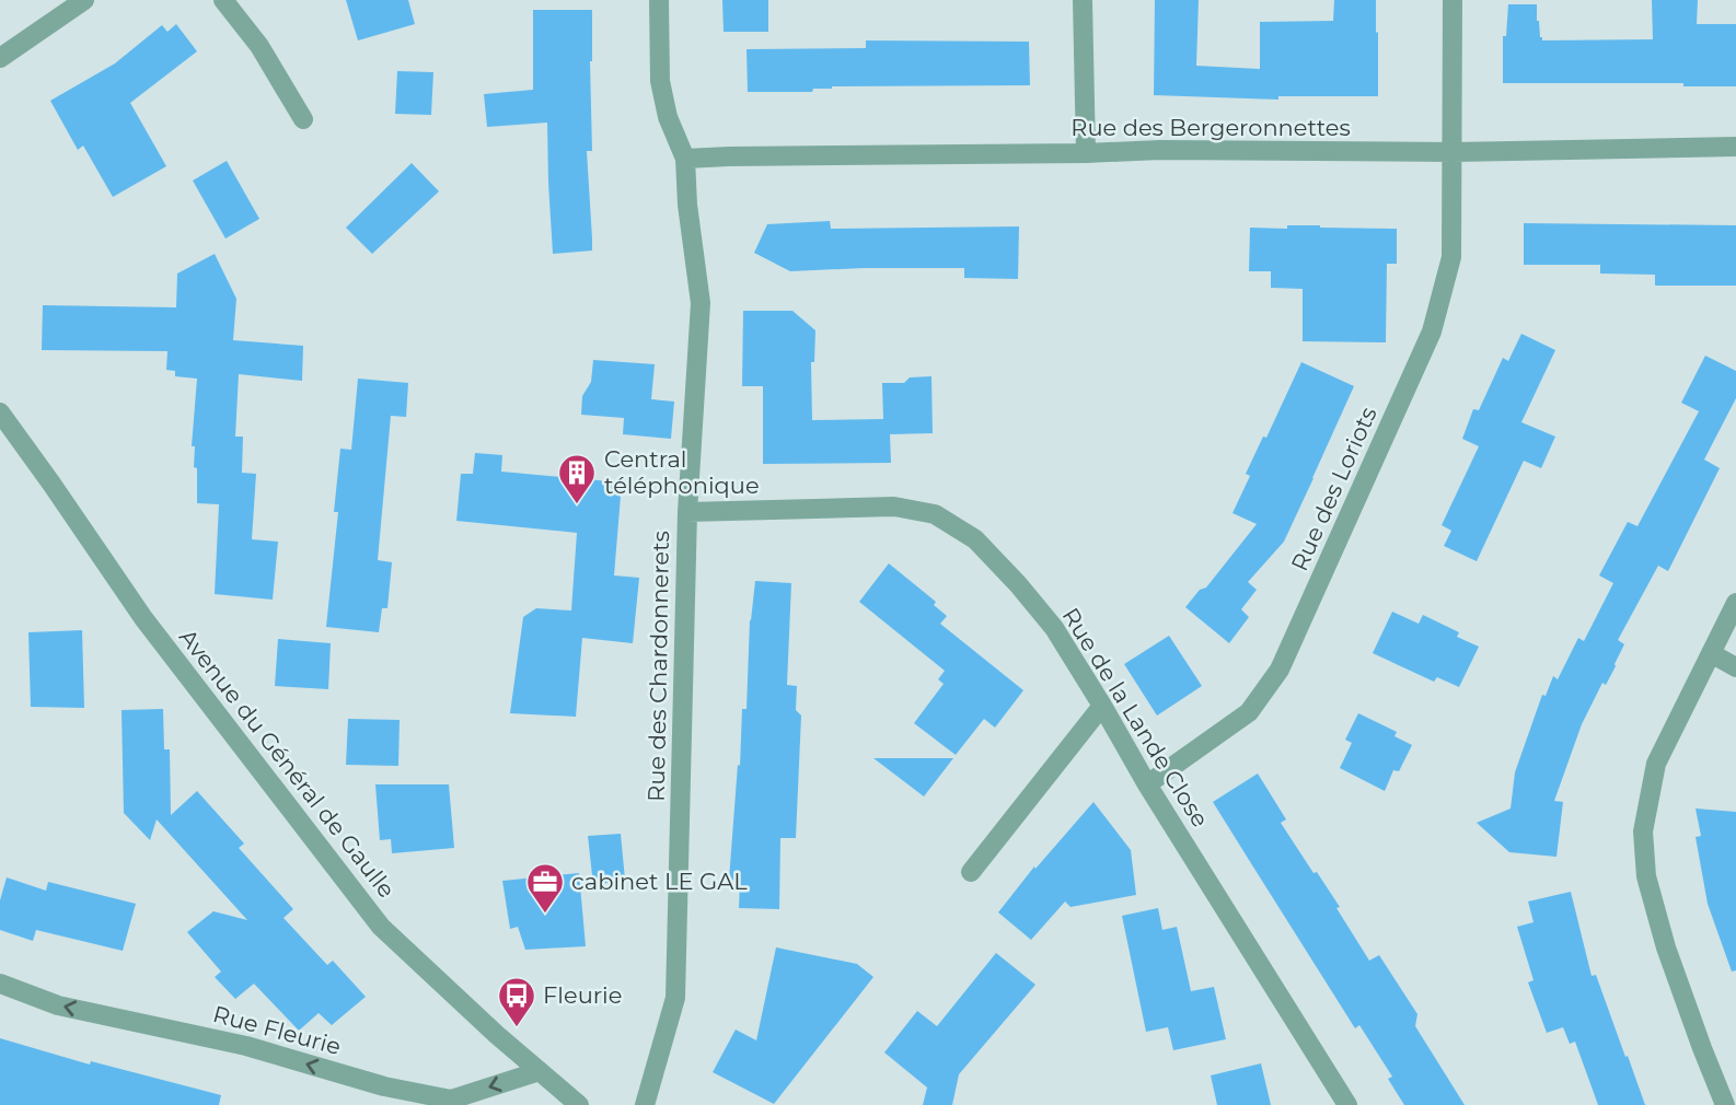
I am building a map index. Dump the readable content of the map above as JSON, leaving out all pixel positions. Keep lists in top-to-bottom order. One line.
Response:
{"streets":{"street":["Rue des Bergeronnettes","Rue des Loriots","Rue des Chardonnerets","Rue de la Lande Close","Avenue du Général de Gaulle","Rue Fleurie"]},"crossings":[["Rue des Bergeronnettes","Rue des Loriots"],["Rue des Bergeronnettes","Rue des Chardonnerets"],["Rue des Loriots","Rue de la Lande Close"],["Rue des Chardonnerets","Rue de la Lande Close"],["Avenue du Général de Gaulle","Rue Fleurie"]],"one_way":["Rue Fleurie"],"places":{"building":["Central téléphonique"],"office":["cabinet LE GAL"],"bus stop":["Fleurie"]}}
